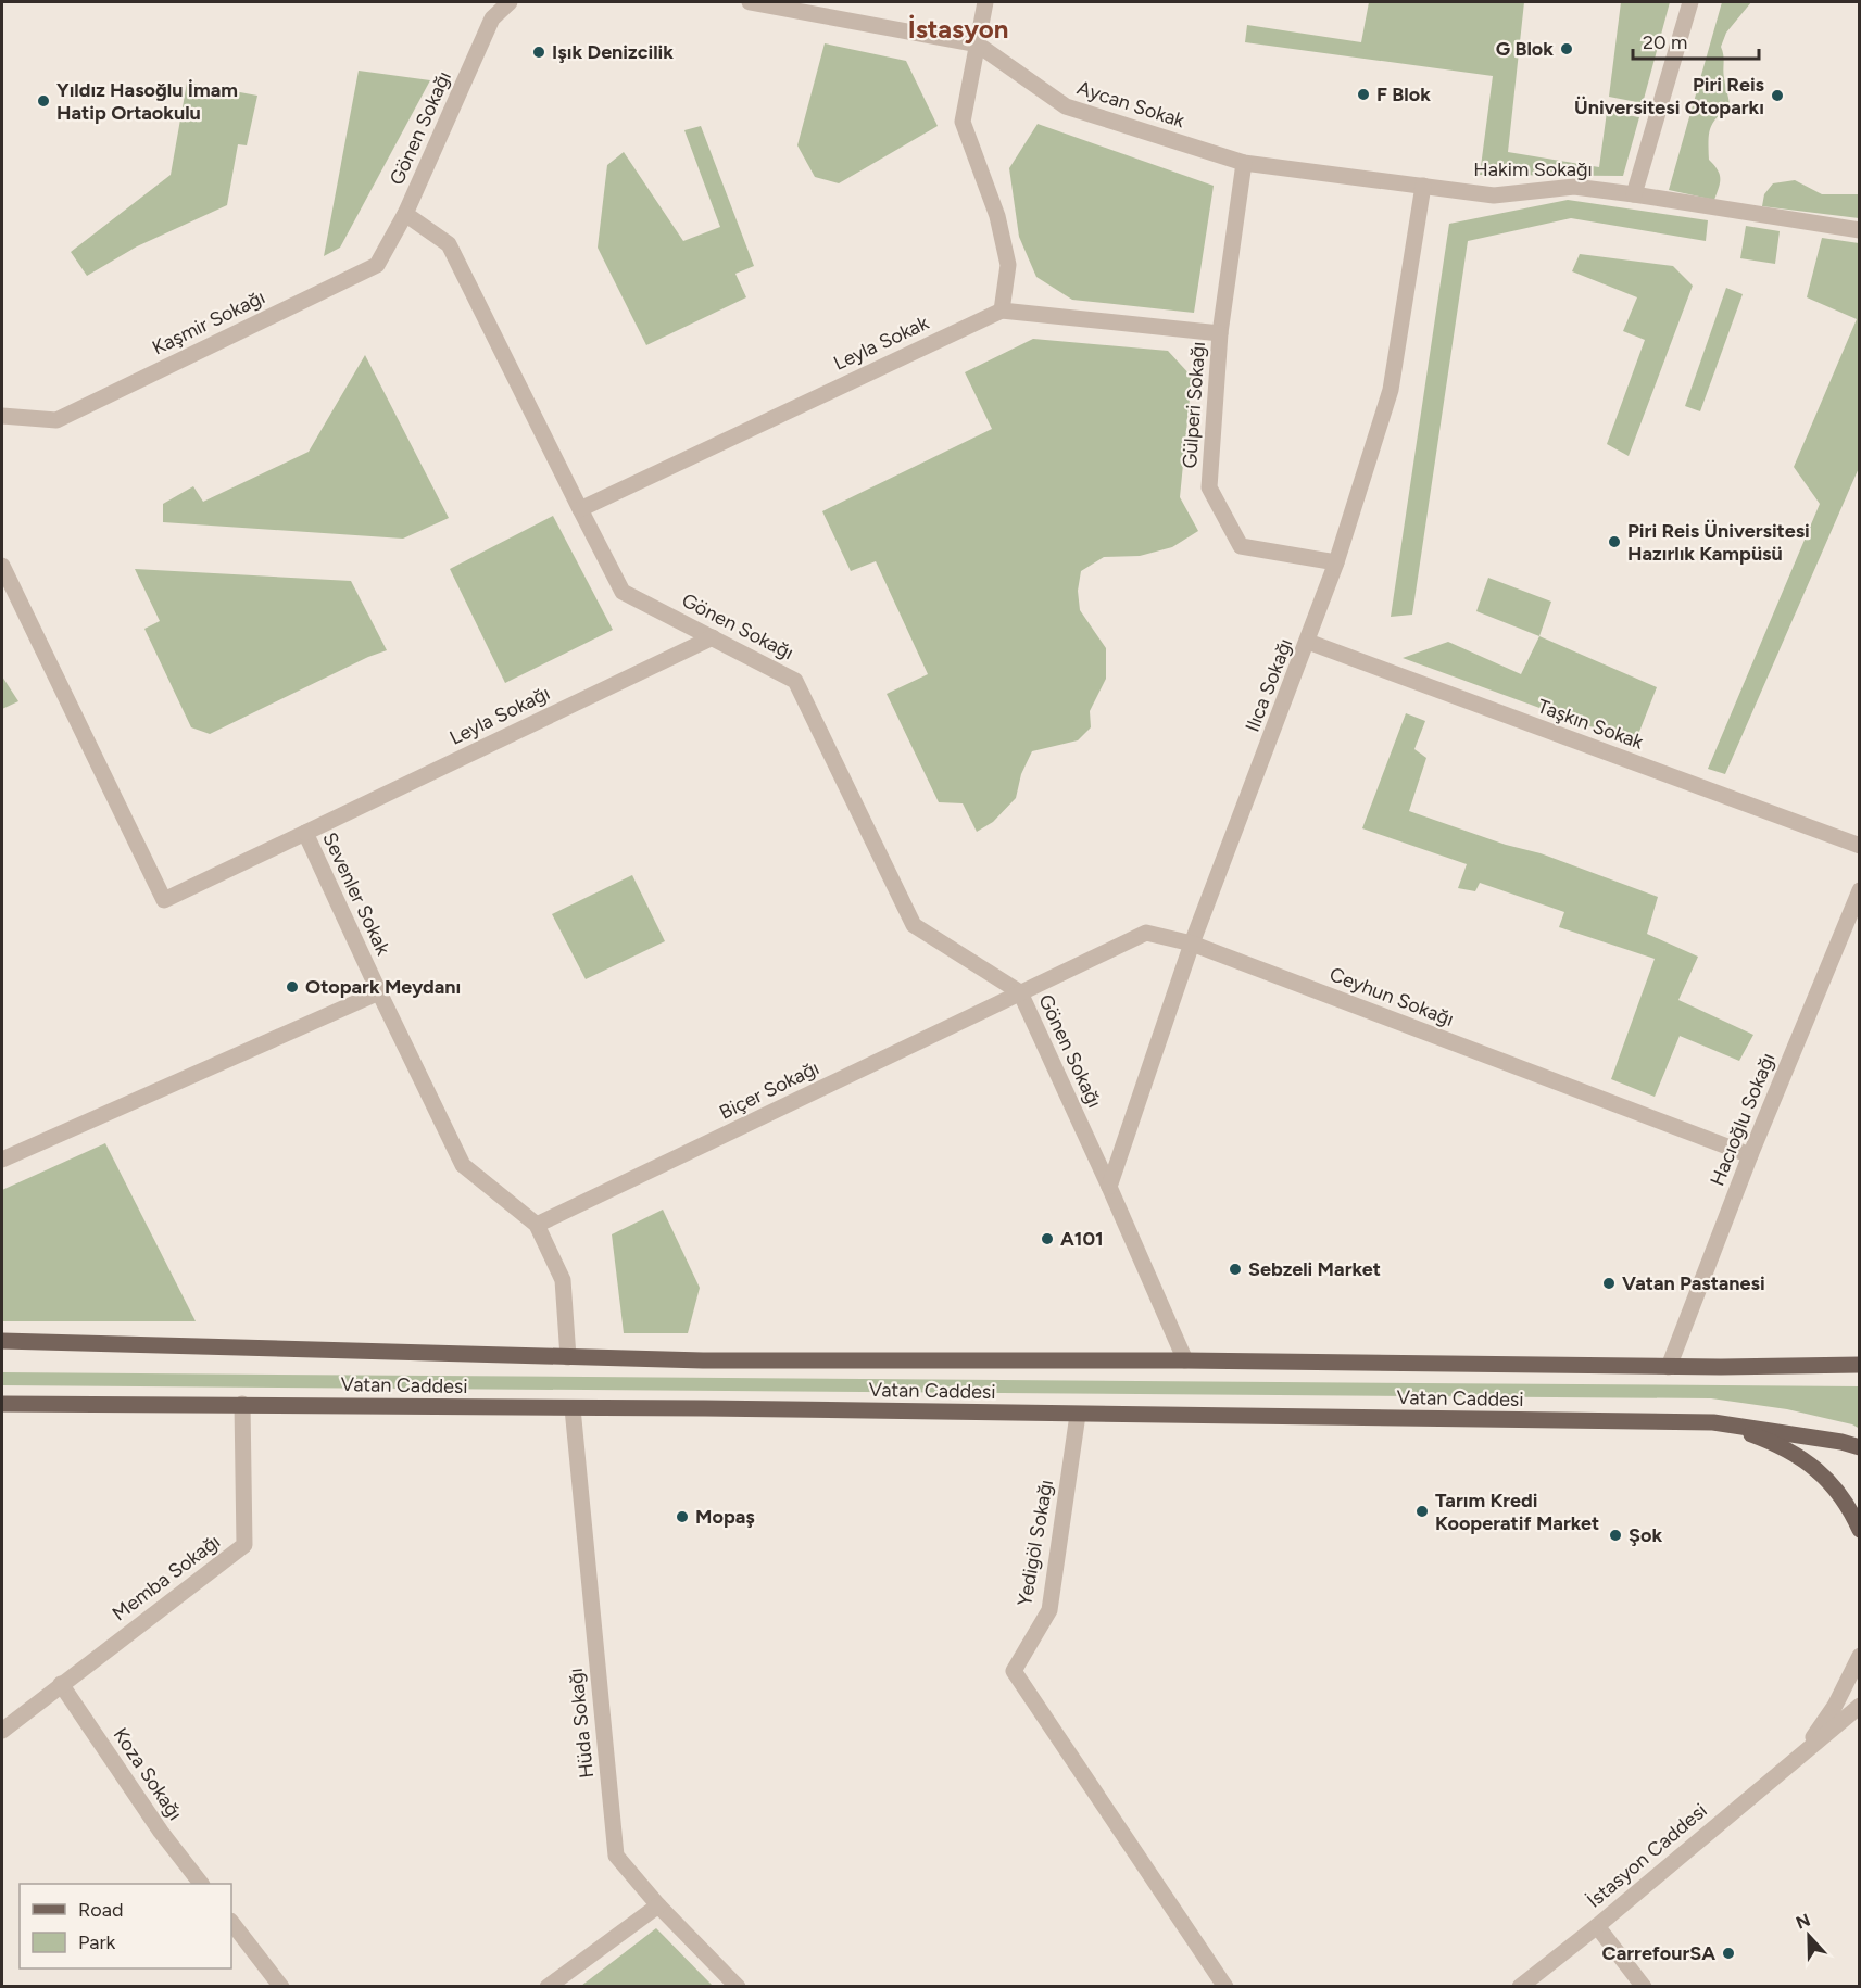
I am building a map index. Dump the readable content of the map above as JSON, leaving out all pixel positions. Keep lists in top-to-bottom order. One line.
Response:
{"streets":{"main road":["Vatan Caddesi"],"street":["Aycan Sokak","Gönen Sokağı","Hakim Sokağı","Kaşmir Sokağı","Leyla Sokak","Gülperi Sokağı","Ilıca Sokağı","Leyla Sokağı","Taşkın Sokak","Sevenler Sokak","Ceyhun Sokağı","Biçer Sokağı","Hacıoğlu Sokağı","Yedigöl Sokağı","Memba Sokağı","Hüda Sokağı","Koza Sokağı","İstasyon Caddesi"]},"crossings":[["Aycan Sokak","Hakim Sokağı"],["Aycan Sokak","Gülperi Sokağı"],["Gönen Sokağı","Kaşmir Sokağı"],["Gönen Sokağı","Leyla Sokak"],["Gönen Sokağı","Ilıca Sokağı"],["Gönen Sokağı","Leyla Sokağı"],["Gönen Sokağı","Ceyhun Sokağı"],["Gönen Sokağı","Biçer Sokağı"],["Gönen Sokağı","Vatan Caddesi"],["Hakim Sokağı","Gülperi Sokağı"],["Hakim Sokağı","Ilıca Sokağı"],["Gülperi Sokağı","Ilıca Sokağı"],["Ilıca Sokağı","Taşkın Sokak"],["Ilıca Sokağı","Ceyhun Sokağı"],["Leyla Sokağı","Sevenler Sokak"],["Sevenler Sokak","Biçer Sokağı"],["Sevenler Sokak","Vatan Caddesi"],["Ceyhun Sokağı","Biçer Sokağı"],["Ceyhun Sokağı","Hacıoğlu Sokağı"],["Hacıoğlu Sokağı","Vatan Caddesi"],["Vatan Caddesi","Yedigöl Sokağı"],["Vatan Caddesi","Memba Sokağı"],["Vatan Caddesi","Hüda Sokağı"],["Memba Sokağı","Koza Sokağı"]],"districts":["İstasyon"],"places":["G Blok","Işık Denizcilik","F Blok","Piri Reis Üniversitesi Otoparkı","Yıldız Hasoğlu İmam Hatip Ortaokulu","Piri Reis Üniversitesi Hazırlık Kampüsü","Otopark Meydanı","A101","Sebzeli Market","Vatan Pastanesi","Tarım Kredi Kooperatif Market","Mopaş","Şok","CarrefourSA"],"legend":["Road","Park"],"scale_bar":"20 m","north":"top"}
